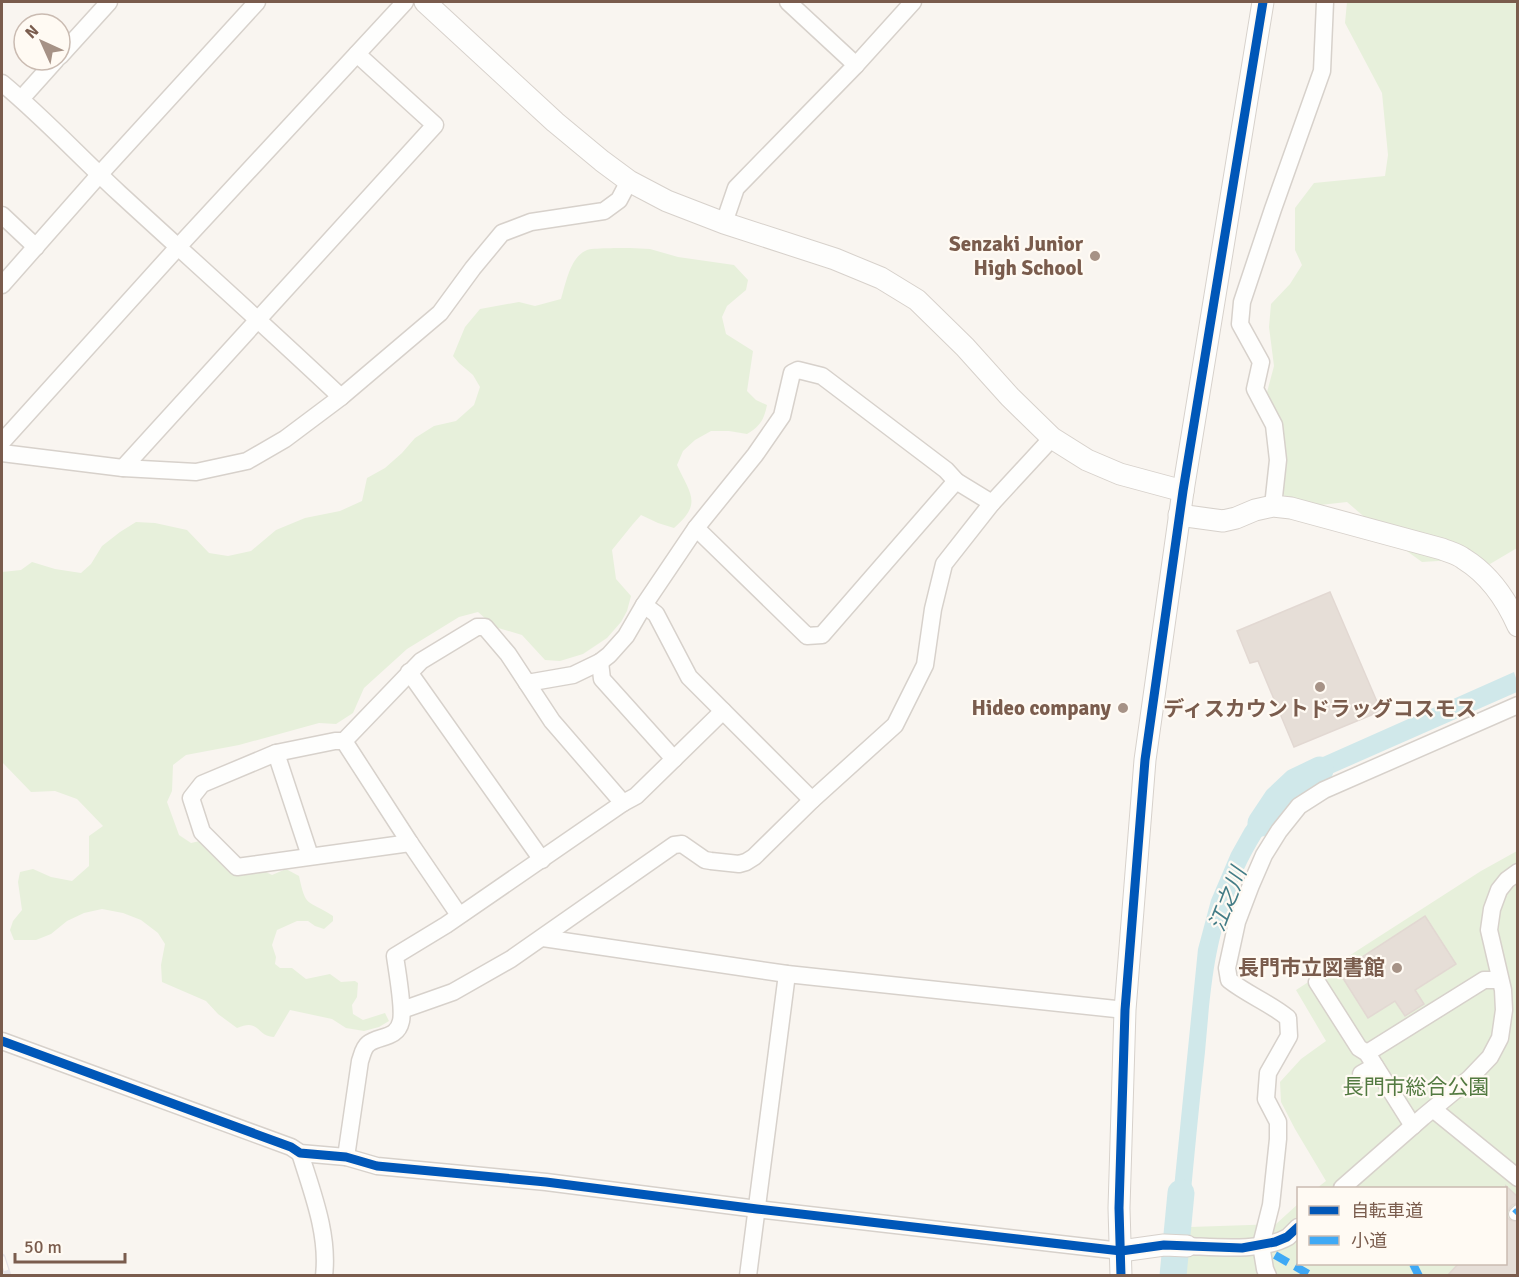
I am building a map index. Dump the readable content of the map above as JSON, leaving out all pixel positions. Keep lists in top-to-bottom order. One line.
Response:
{"water":["江之川"],"parks":["長門市総合公園"],"places":["Senzaki Junior High School","ディスカウントドラッグコスモス","Hideo company","長門市立図書館"],"legend":["自転車道","小道"],"scale_bar":"50 m","north":"top left"}
